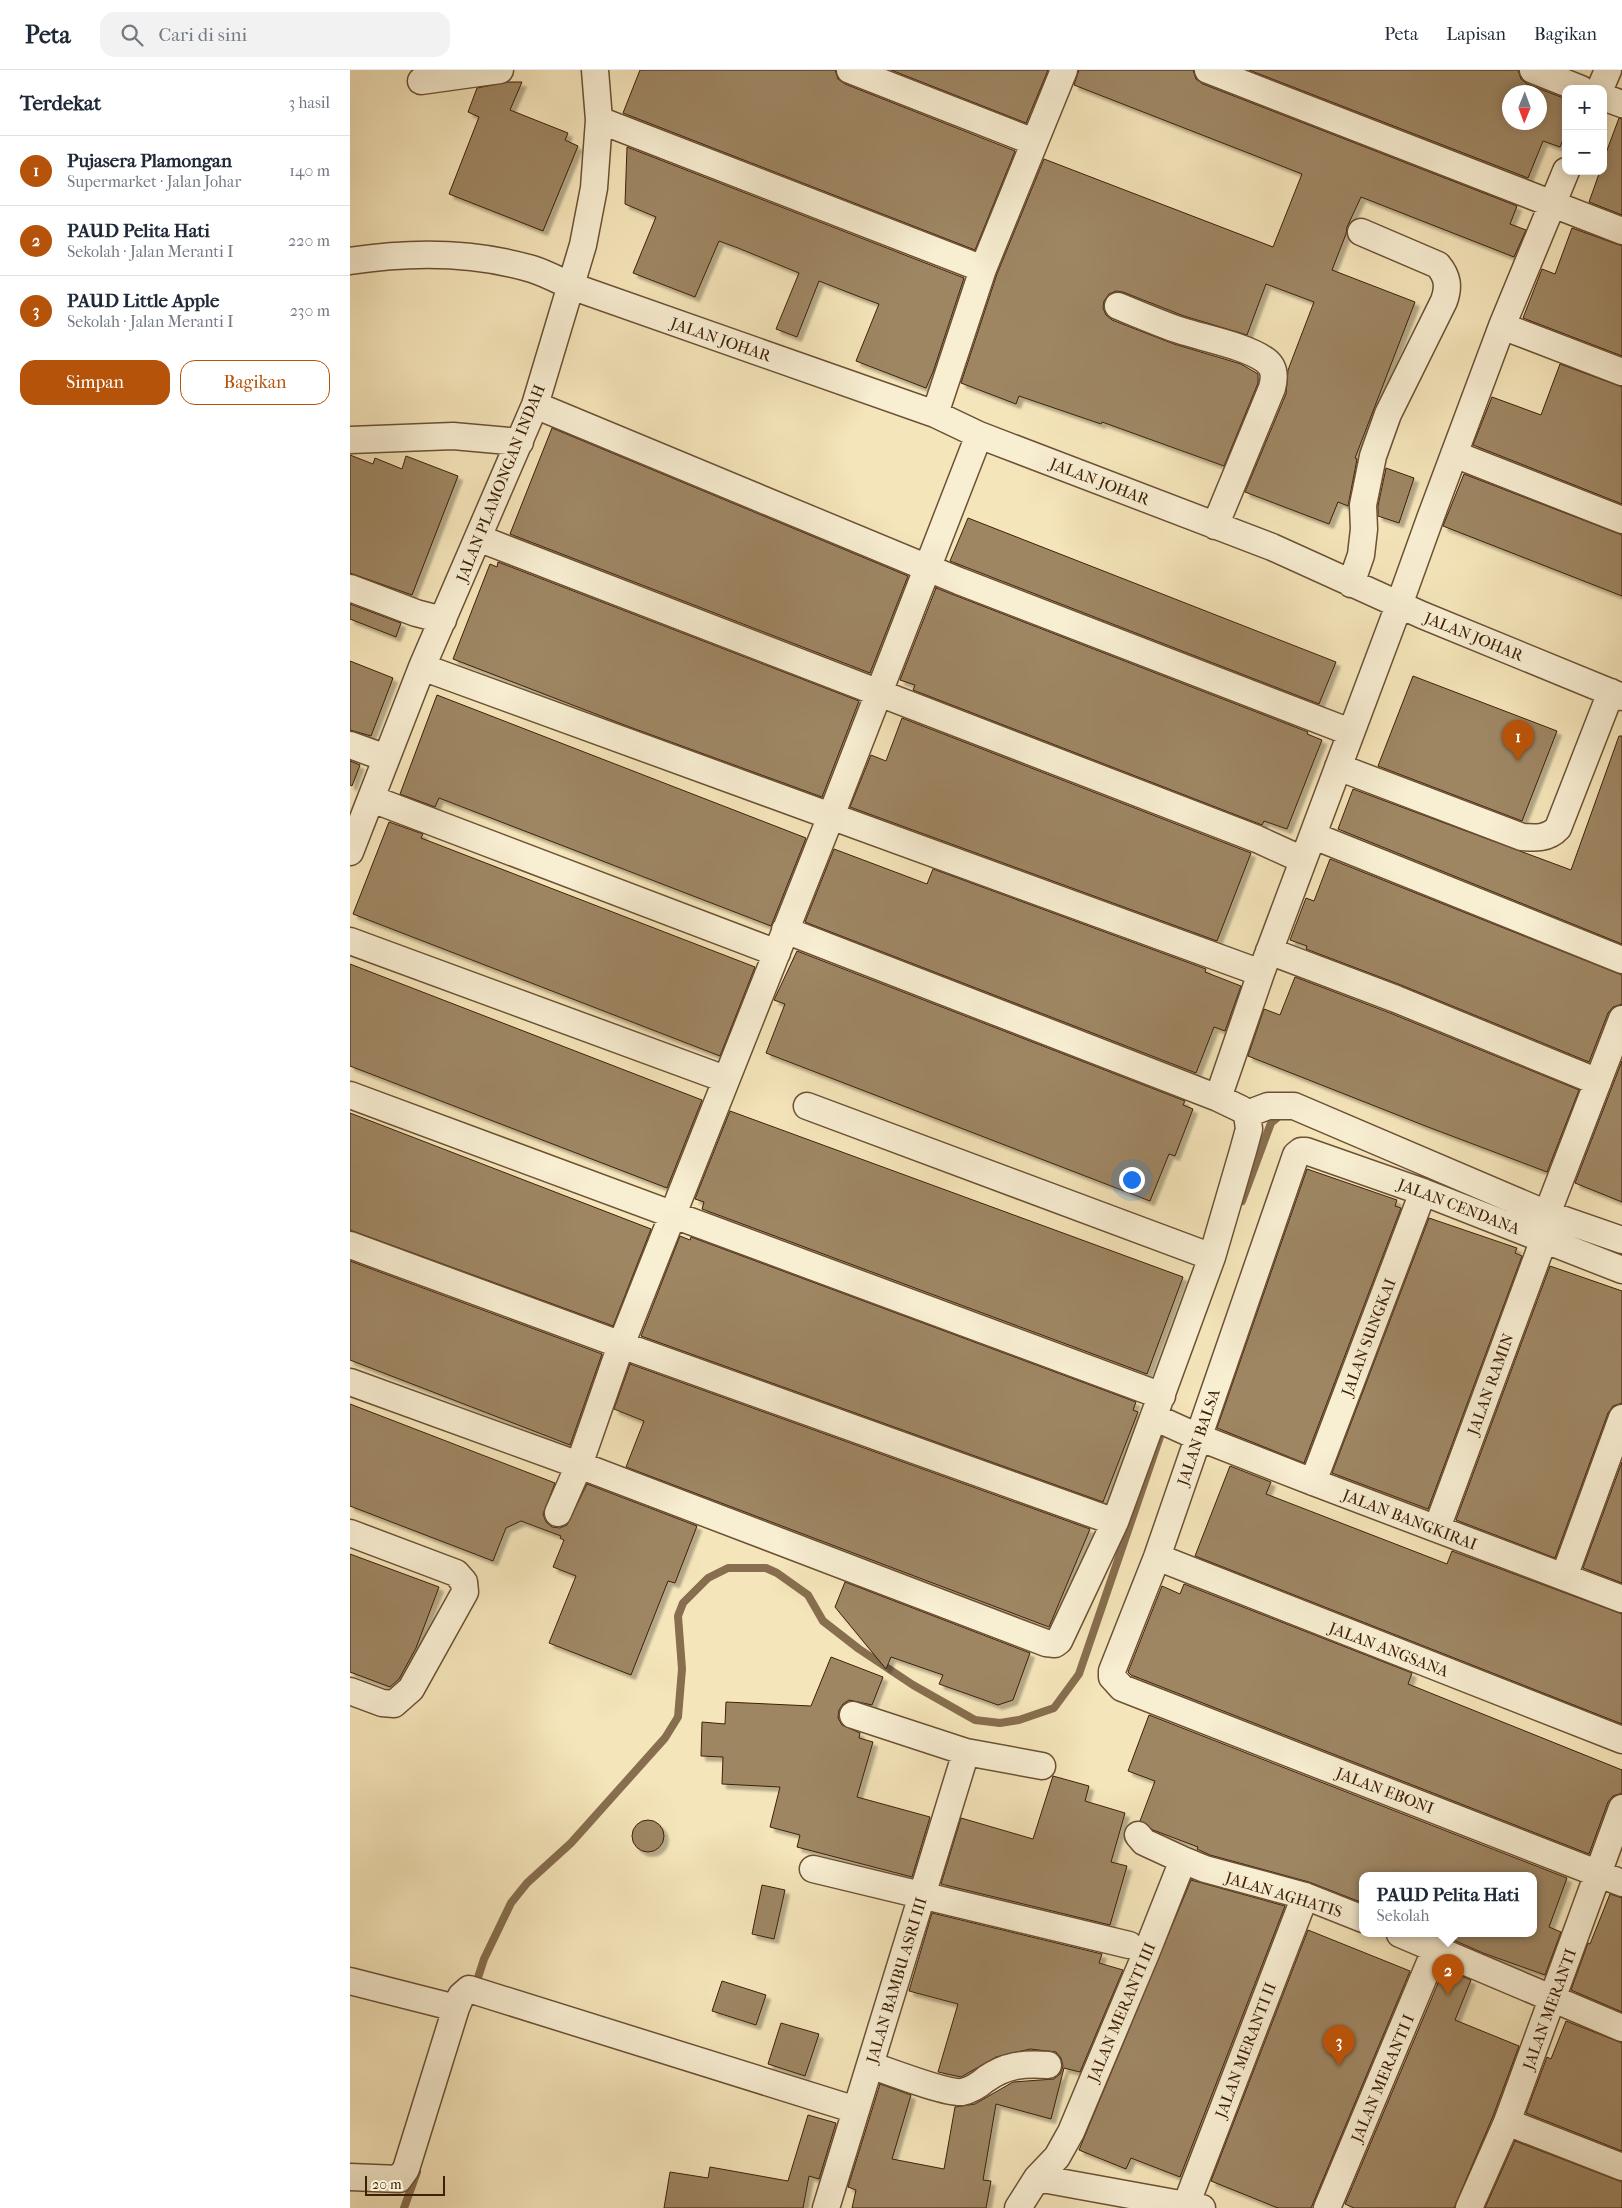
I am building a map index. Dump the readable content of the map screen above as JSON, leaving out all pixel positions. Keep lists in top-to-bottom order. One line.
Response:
{"streets":{"street":["JALAN JOHAR","JALAN PLAMONGAN INDAH","JALAN CENDANA","JALAN SUNGKAI","JALAN RAMIN","JALAN BALSA","JALAN BANGKIRAI","JALAN ANGSANA","JALAN EBONI","JALAN AGHATIS","JALAN BAMBU ASRI III","JALAN MERANTI","JALAN MERANTI III","JALAN MERANTI II","JALAN MERANTI I"]},"crossings":[["JALAN JOHAR","JALAN PLAMONGAN INDAH"],["JALAN CENDANA","JALAN SUNGKAI"],["JALAN CENDANA","JALAN RAMIN"],["JALAN CENDANA","JALAN BALSA"],["JALAN SUNGKAI","JALAN BANGKIRAI"],["JALAN RAMIN","JALAN BANGKIRAI"],["JALAN BALSA","JALAN BANGKIRAI"],["JALAN BALSA","JALAN ANGSANA"],["JALAN BALSA","JALAN EBONI"],["JALAN EBONI","JALAN MERANTI"],["JALAN AGHATIS","JALAN MERANTI III"],["JALAN AGHATIS","JALAN MERANTI II"]],"scale_bar":"20 m","north":"bottom","page":{"header":"Peta","search":"Cari di sini","nav":["Peta","Lapisan","Bagikan"],"heading":["Terdekat","3 hasil"],"map_buttons":["+","−"],"list":[{"mark":"1","name":"Pujasera Plamongan","note":"Supermarket · Jalan Johar","value":"140 m"},{"mark":"2","name":"PAUD Pelita Hati","note":"Sekolah · Jalan Meranti I","value":"220 m"},{"mark":"3","name":"PAUD Little Apple","note":"Sekolah · Jalan Meranti I","value":"230 m"}],"buttons":["Simpan","Bagikan"],"pins":["1","2","3"],"popup":["PAUD Pelita Hati","Sekolah"],"scale":"20 m"}}
